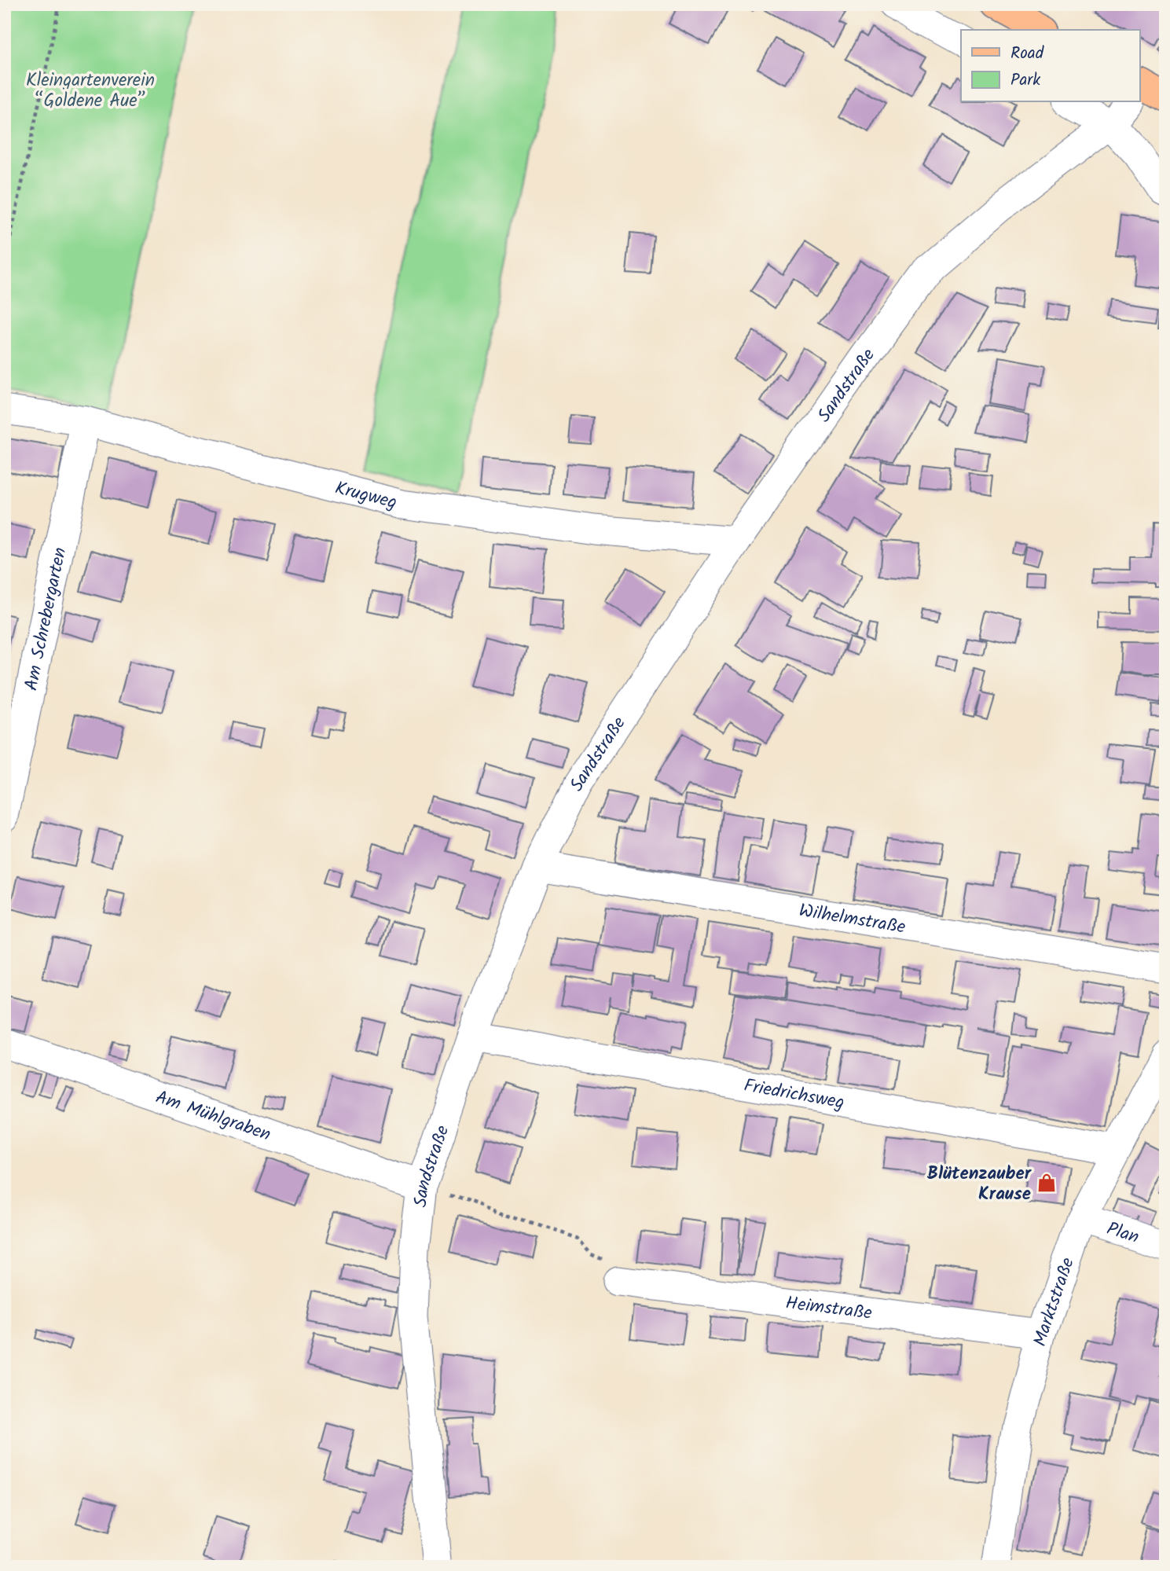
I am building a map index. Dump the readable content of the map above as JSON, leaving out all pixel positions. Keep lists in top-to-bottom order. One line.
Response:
{"streets":{"street":["Sandstraße","Krugweg","Am Schrebergarten","Wilhelmstraße","Friedrichsweg","Am Mühlgraben","Plan","Marktstraße","Heimstraße"]},"crossings":[["Sandstraße","Krugweg"],["Sandstraße","Wilhelmstraße"],["Sandstraße","Friedrichsweg"],["Sandstraße","Am Mühlgraben"],["Krugweg","Am Schrebergarten"],["Friedrichsweg","Marktstraße"],["Plan","Marktstraße"],["Marktstraße","Heimstraße"]],"parks":["Kleingartenverein “Goldene Aue”"],"places":{"shop":["Blütenzauber Krause"]},"legend":["Road","Park"]}
